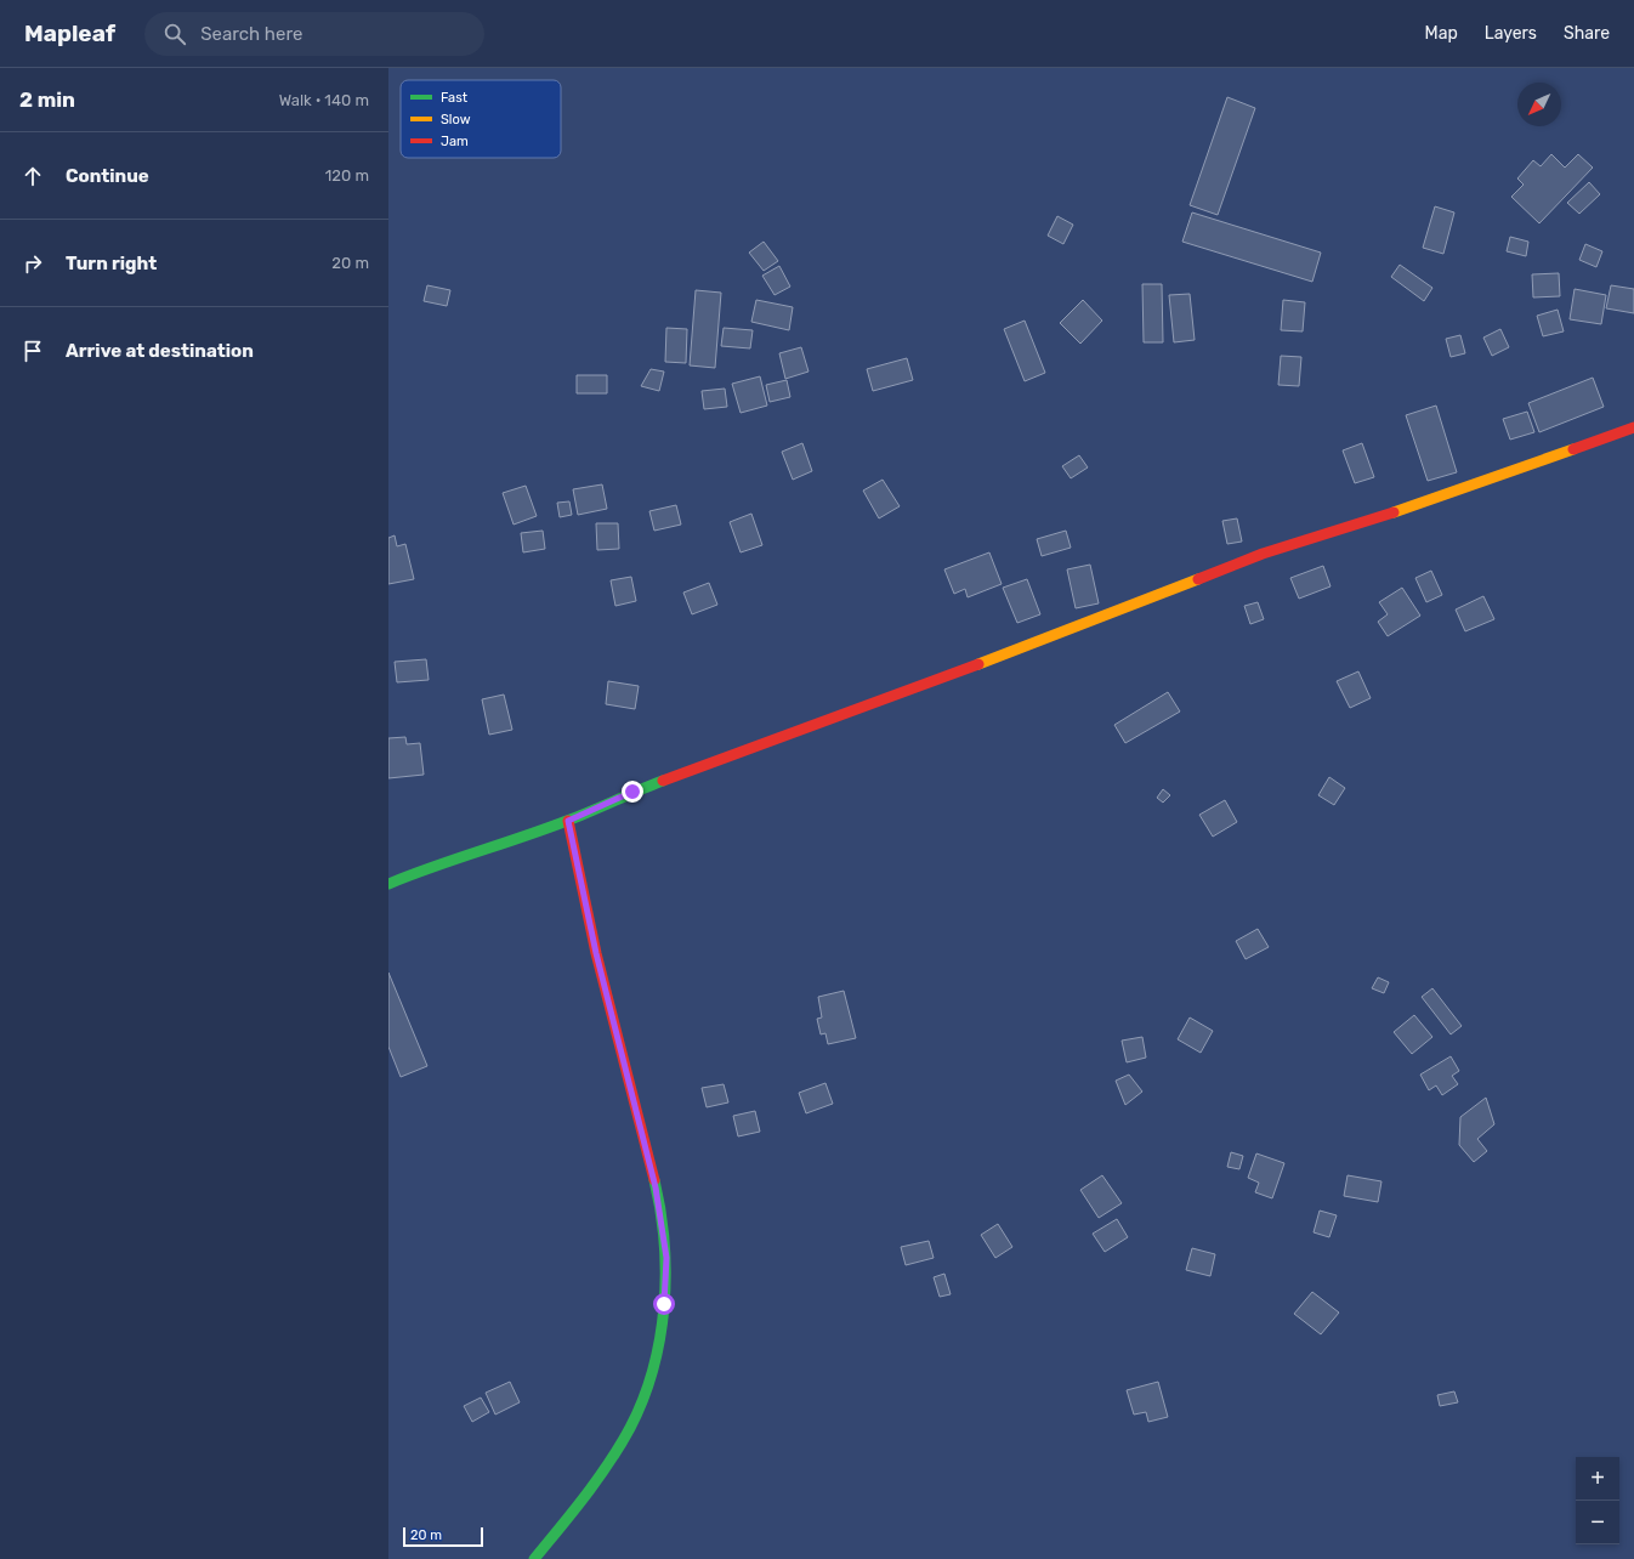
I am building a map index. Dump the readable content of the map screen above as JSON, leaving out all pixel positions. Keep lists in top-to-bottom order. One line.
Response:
{"legend":["Fast","Slow","Jam"],"scale_bar":"20 m","north":"bottom left","page":{"header":"Mapleaf","search":"Search here","nav":["Map","Layers","Share"],"heading":["2 min","Walk · 140 m"],"list":[["Continue","120 m"],["Turn right","20 m"],"Arrive at destination"],"map_buttons":["+","−"],"scale":"20 m"}}
